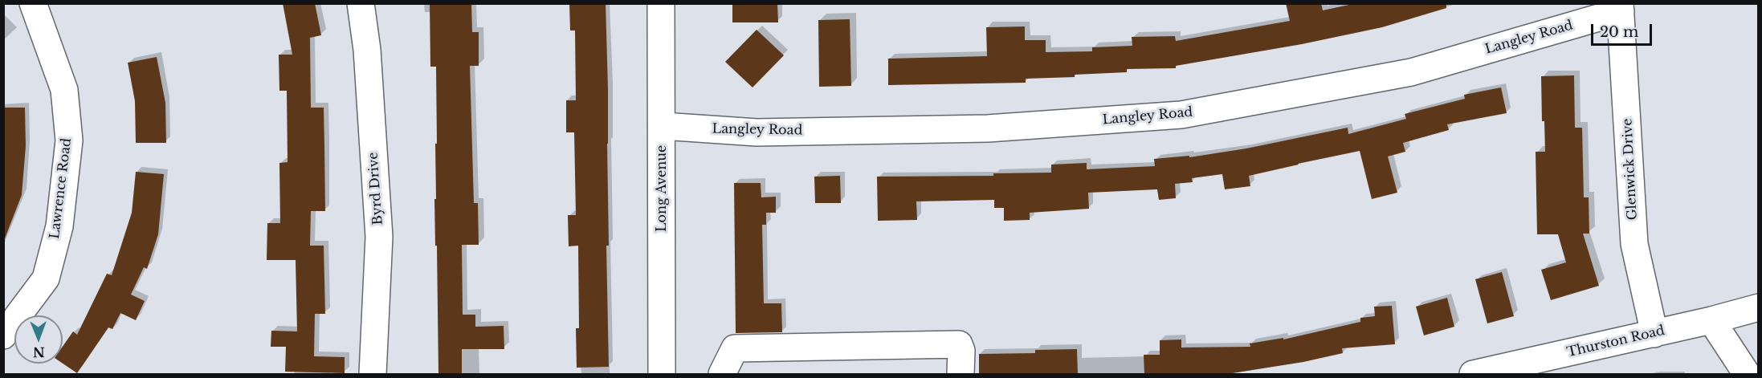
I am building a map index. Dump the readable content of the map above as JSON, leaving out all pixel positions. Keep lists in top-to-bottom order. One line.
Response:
{"streets":{"street":["Langley Road","Glenwick Drive","Lawrence Road","Byrd Drive","Long Avenue","Thurston Road"]},"crossings":[["Langley Road","Glenwick Drive"],["Langley Road","Long Avenue"],["Glenwick Drive","Thurston Road"]],"scale_bar":"20 m","north":"bottom"}
